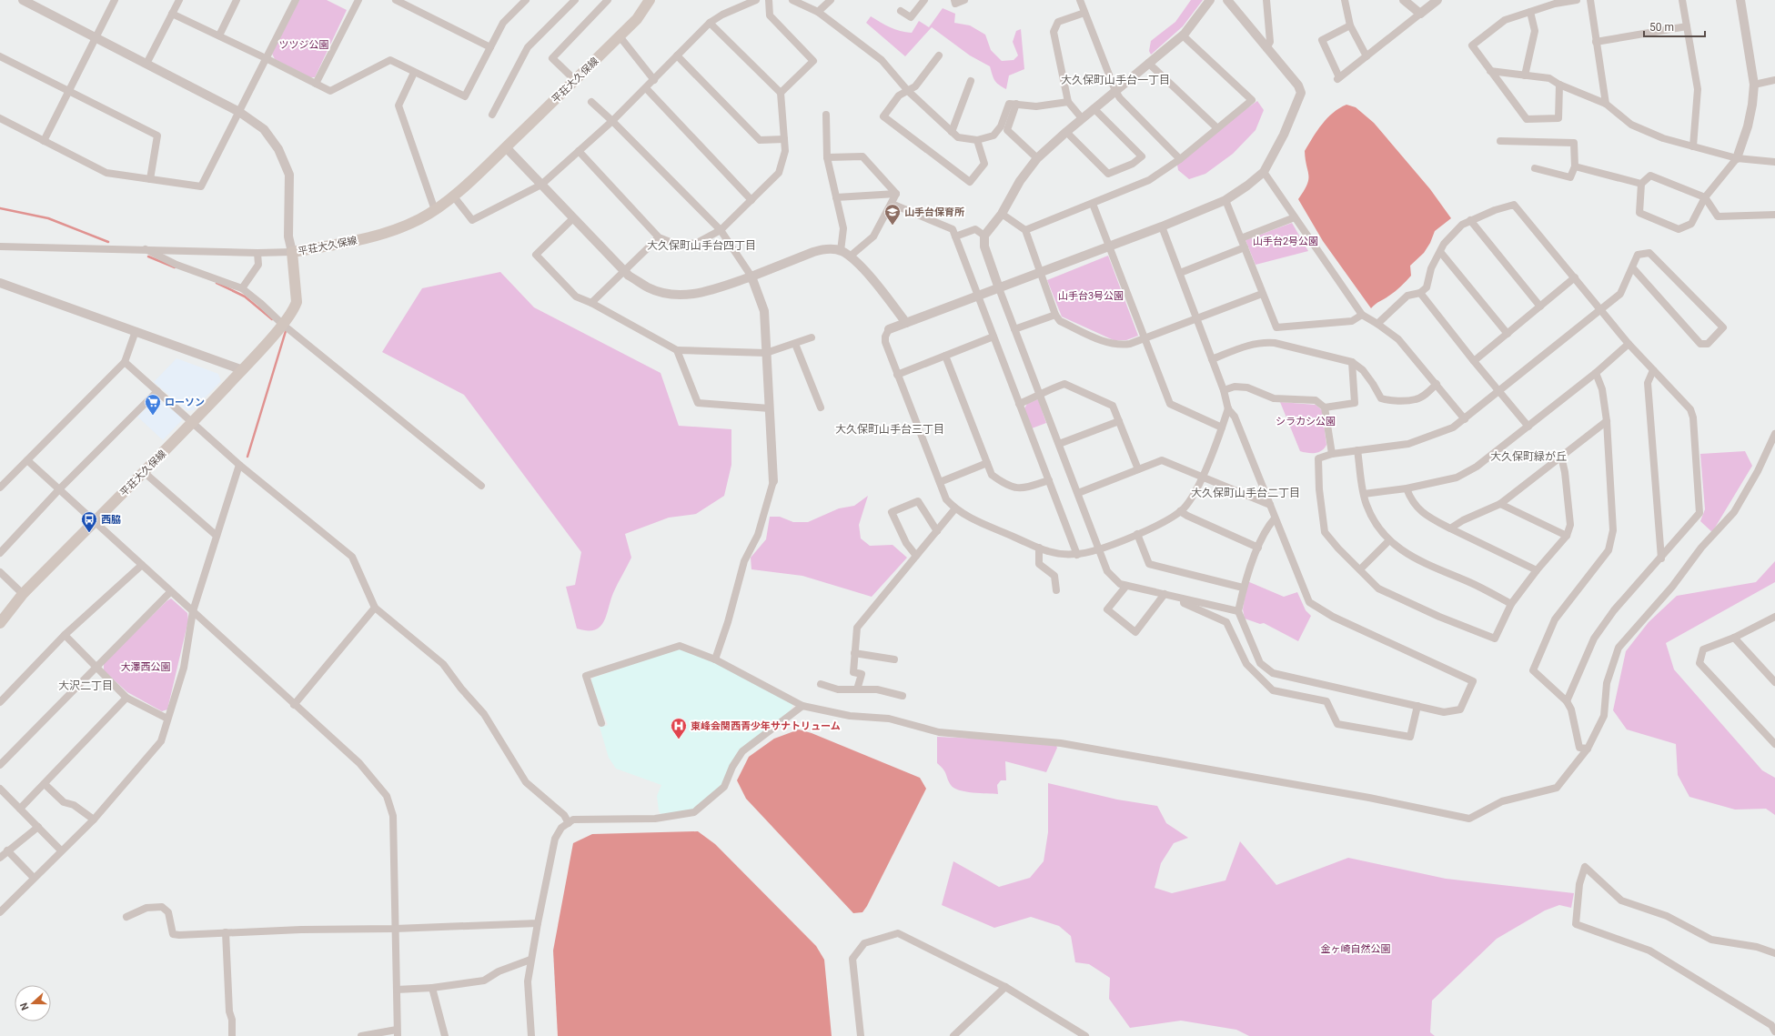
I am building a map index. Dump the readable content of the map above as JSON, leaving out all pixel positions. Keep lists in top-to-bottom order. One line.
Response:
{"streets":{"main road":["平荘大久保線"]},"districts":["大久保町山手台一丁目","大久保町山手台四丁目","大久保町山手台三丁目","大久保町緑が丘","大久保町山手台二丁目","大沢二丁目"],"parks":["ツツジ公園","山手台2号公園","山手台3号公園","シラカシ公園","大澤西公園","金ヶ崎自然公園"],"places":{"school or university":["山手台保育所"],"supermarket":["ローソン"],"bus stop":["西脇"],"hospital":["東峰会関西青少年サナトリューム"]},"scale_bar":"50 m","north":"left"}
